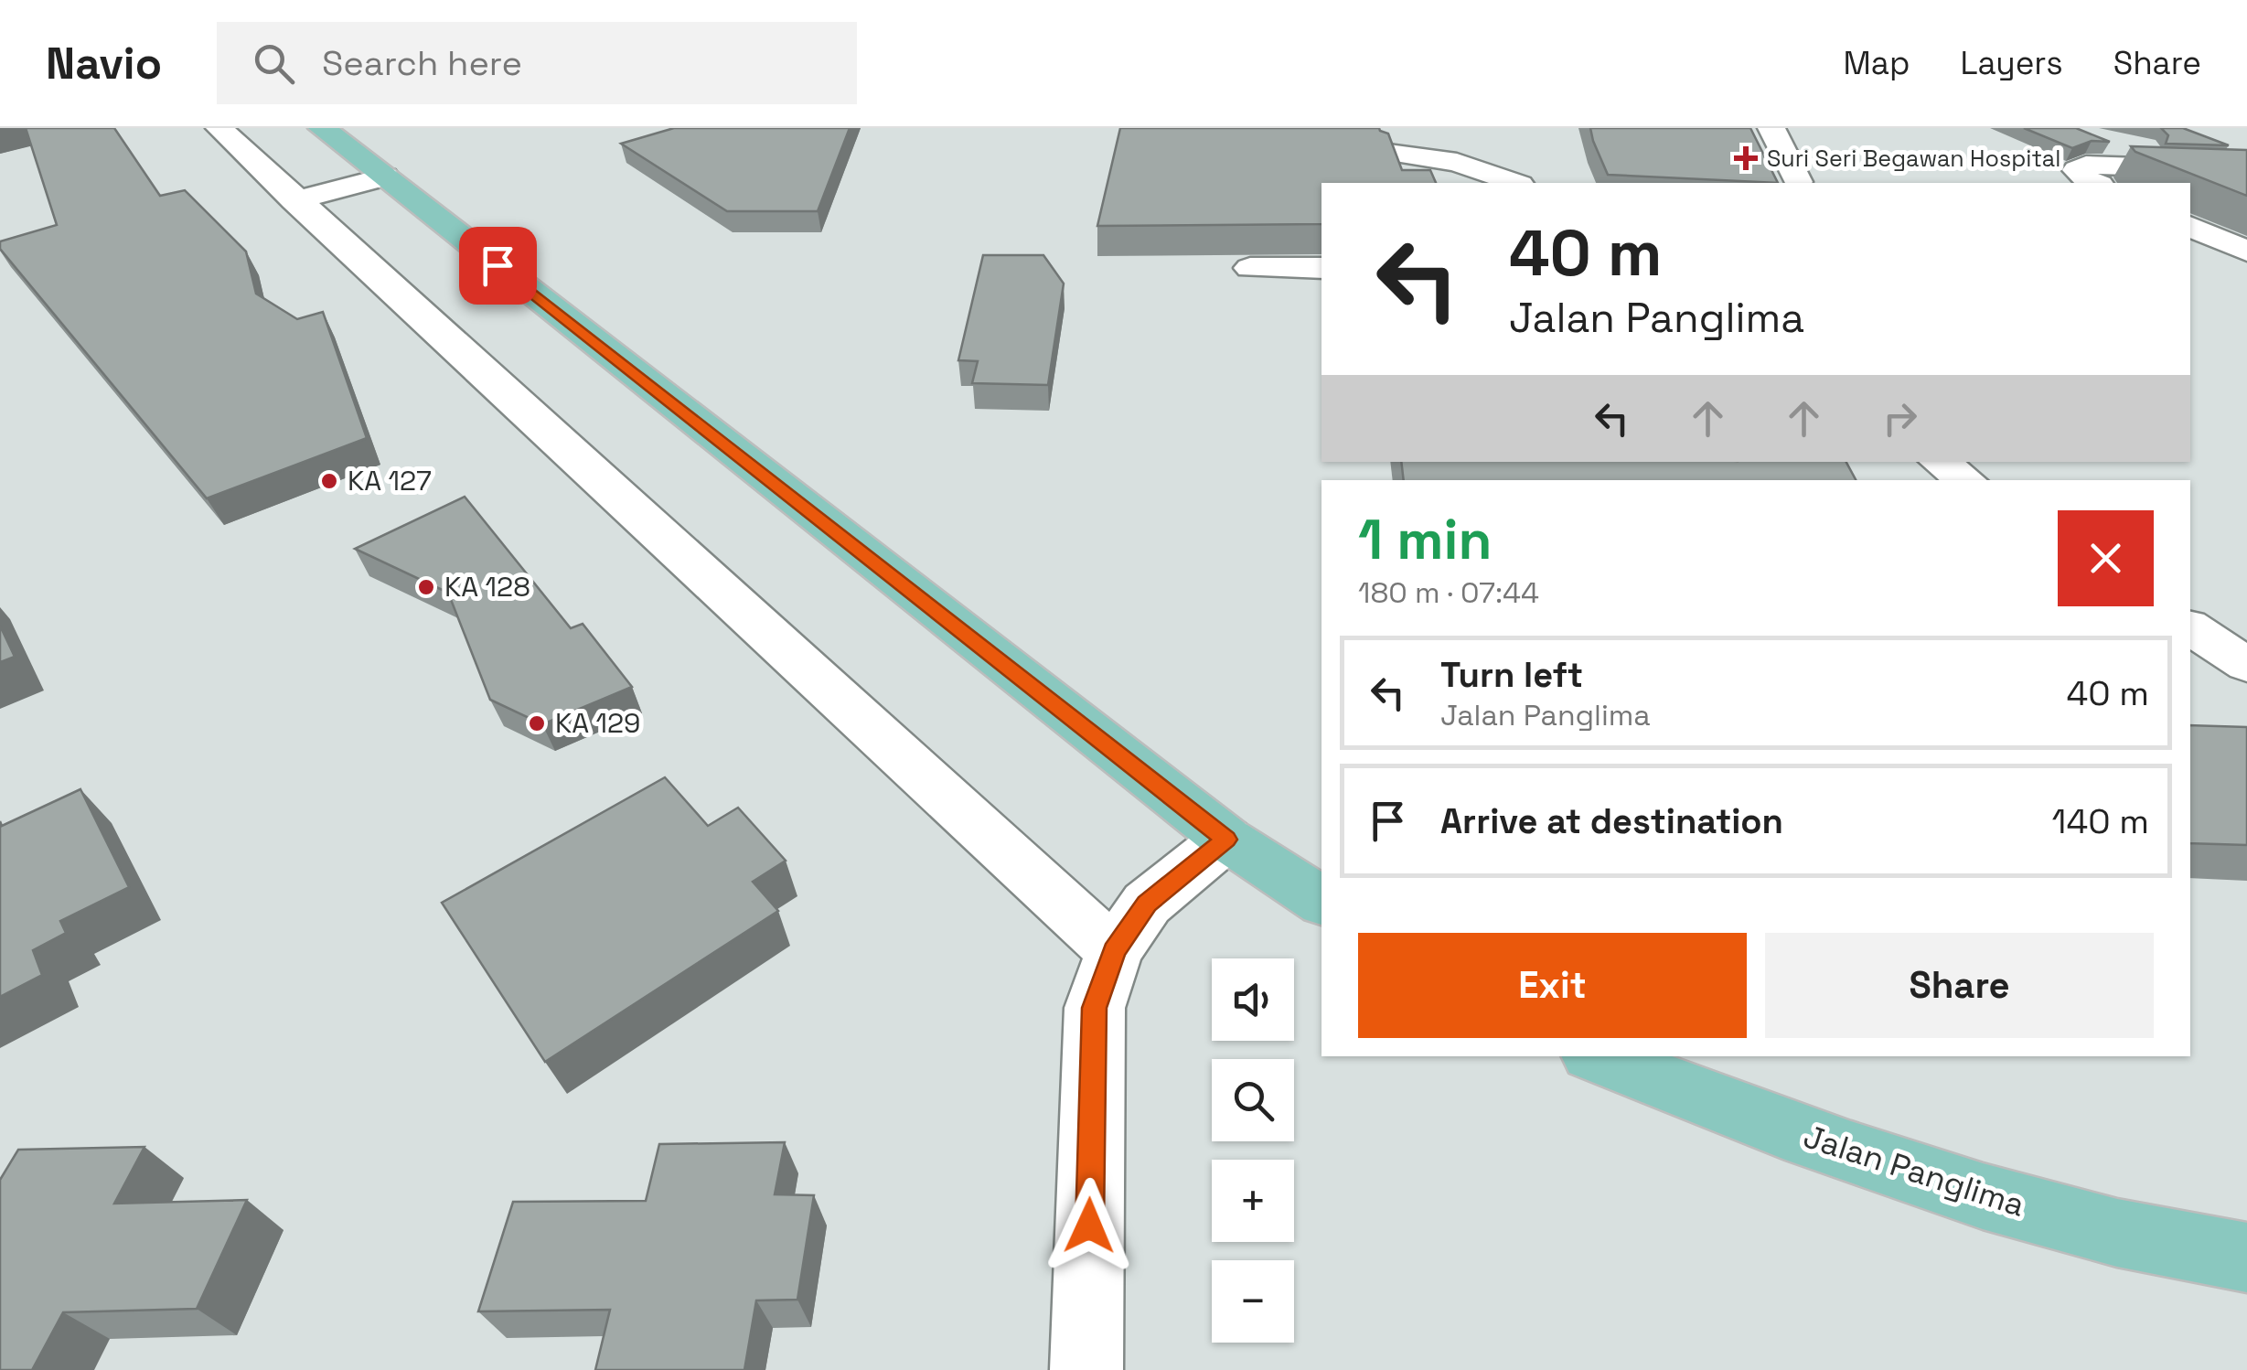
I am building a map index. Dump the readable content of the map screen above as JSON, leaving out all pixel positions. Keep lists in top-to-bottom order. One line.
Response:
{"streets":{"main road":["Jalan Panglima"]},"places":{"health":["Suri Seri Begawan Hospital"],"other":["KA 127","KA 128","KA 129"]},"page":{"header":"Navio","search":"Search here","nav":["Map","Layers","Share"],"turn":["40 m","Jalan Panglima"],"heading":["1 min","180 m · 07:44"],"list":[{"name":"Turn left","note":"Jalan Panglima","value":"40 m"},{"name":"Arrive at destination","value":"140 m"}],"buttons":["Exit","Share"],"map_buttons":["+","−"]}}
